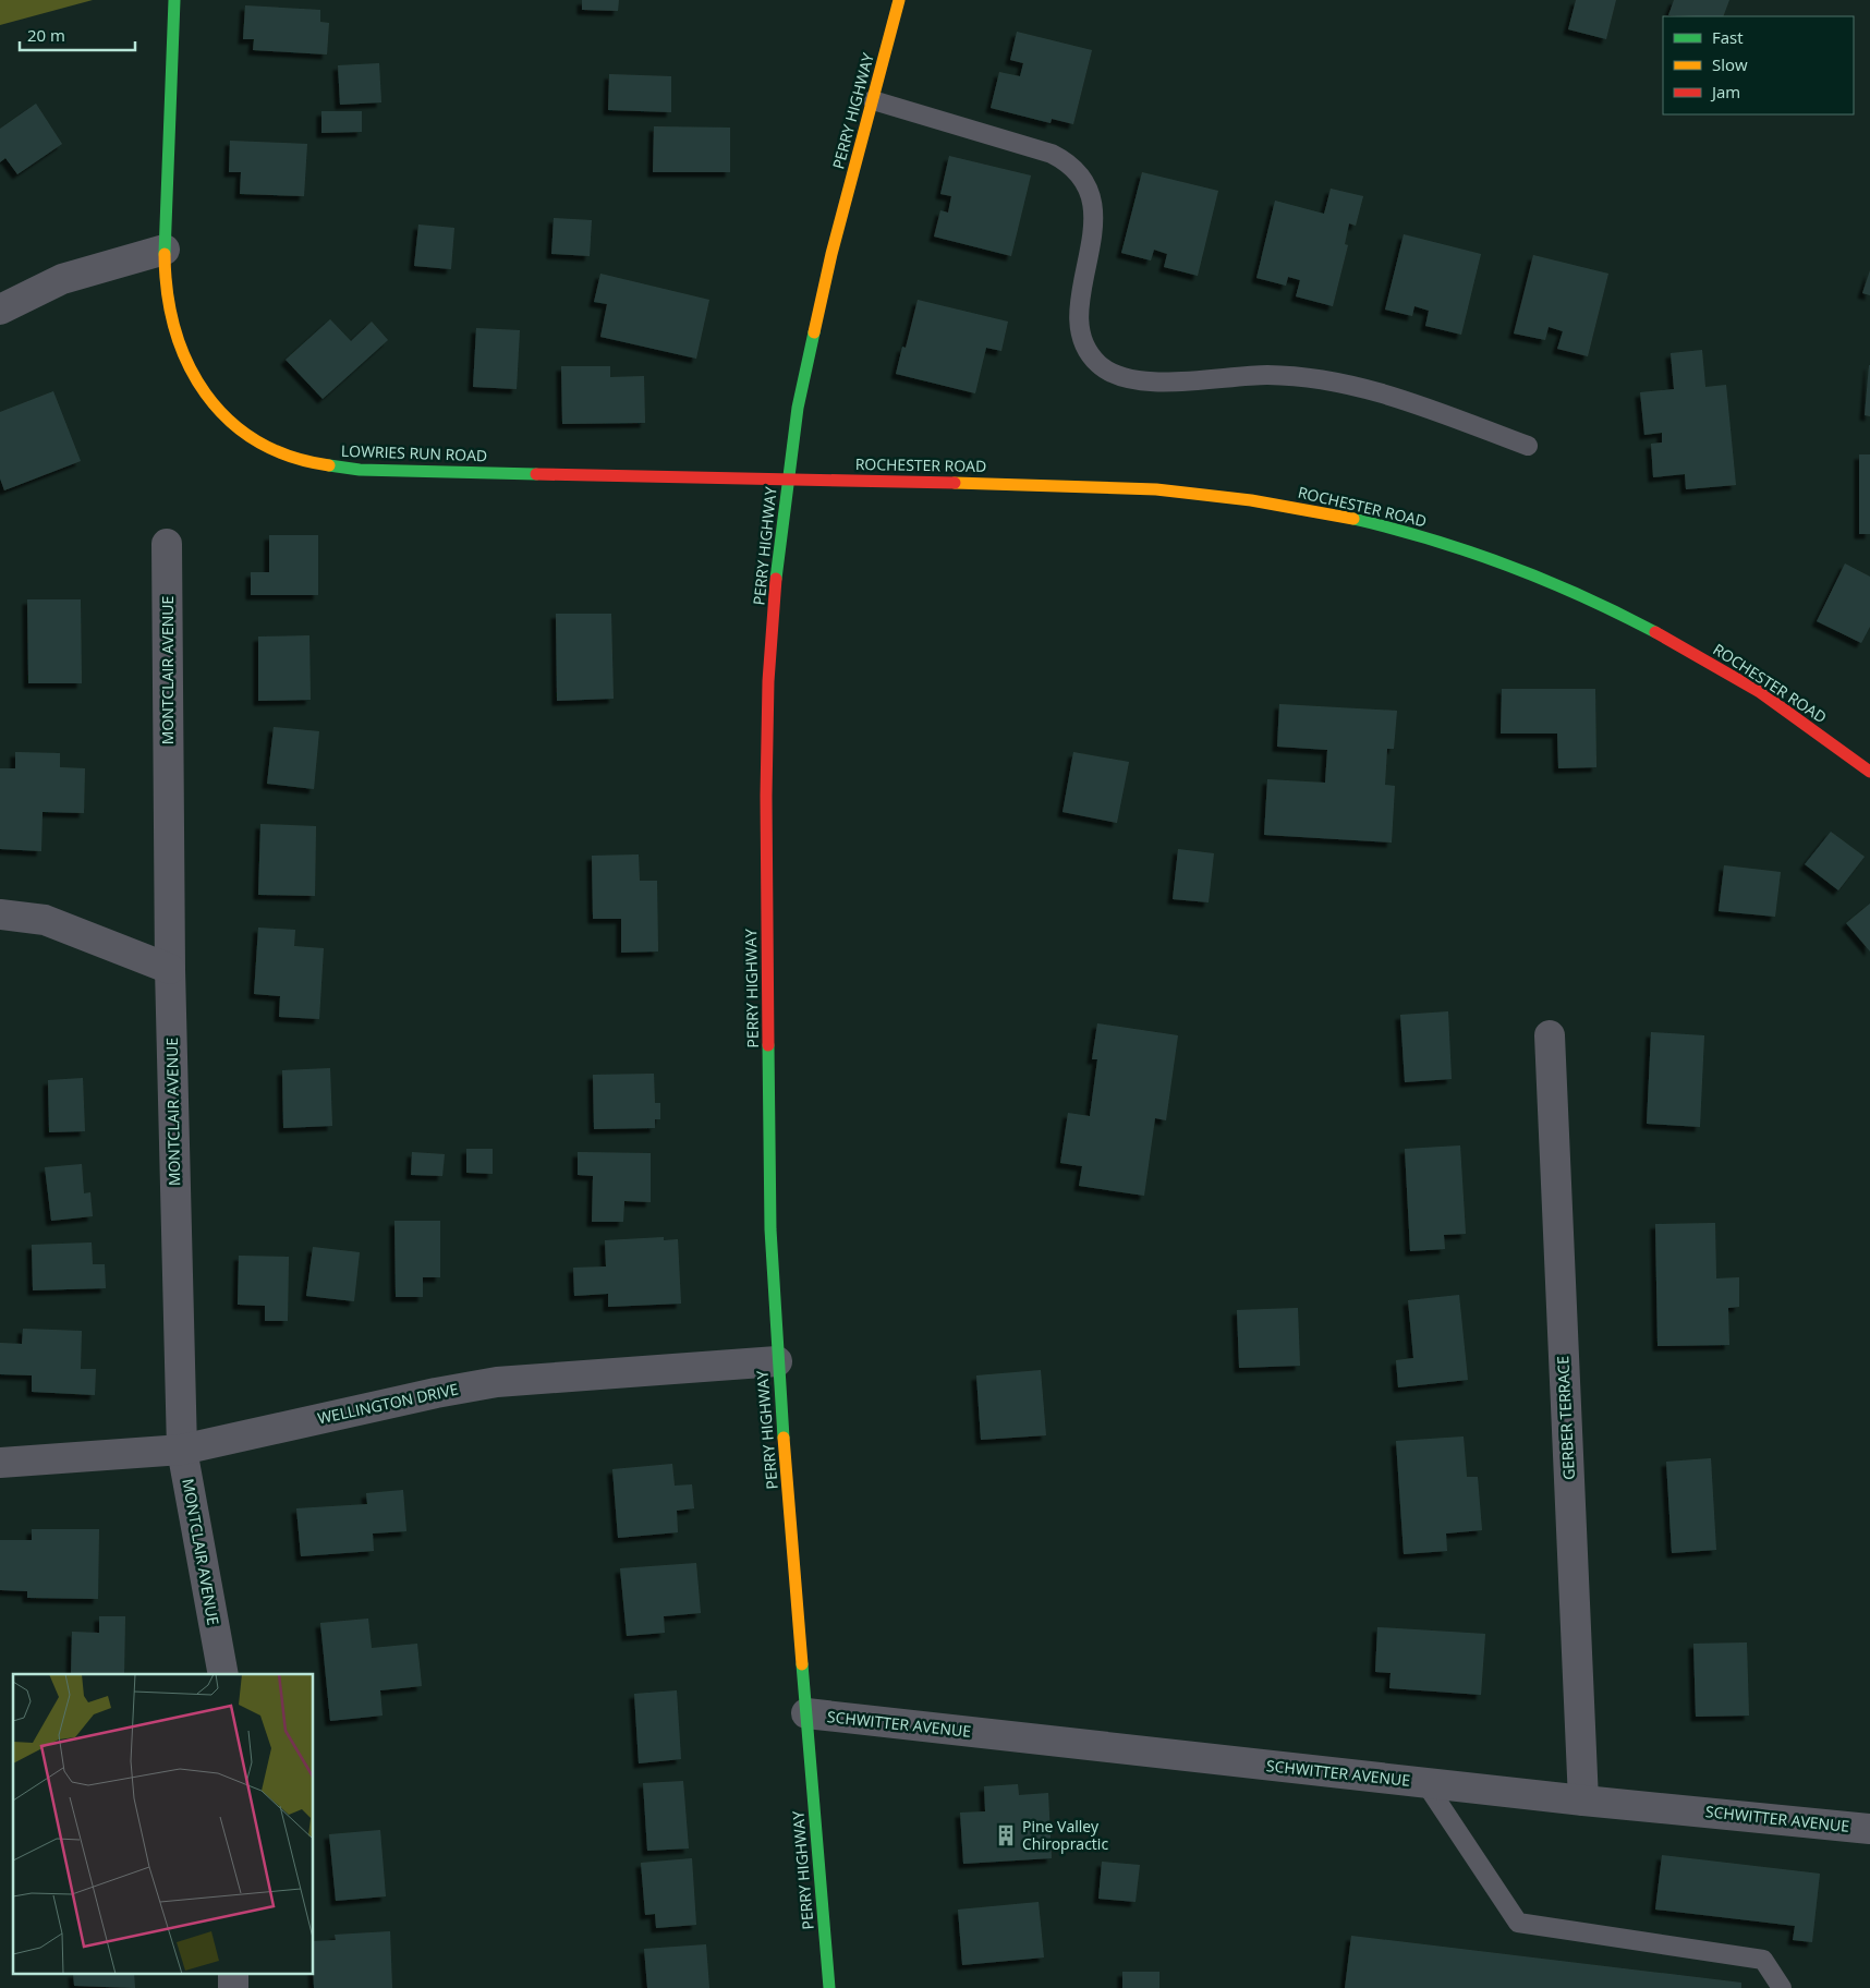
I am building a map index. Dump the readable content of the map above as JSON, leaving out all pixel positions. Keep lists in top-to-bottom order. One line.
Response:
{"streets":{"street":["PERRY HIGHWAY","LOWRIES RUN ROAD","ROCHESTER ROAD","MONTCLAIR AVENUE","WELLINGTON DRIVE","GERBER TERRACE","SCHWITTER AVENUE"]},"crossings":[["PERRY HIGHWAY","LOWRIES RUN ROAD"],["PERRY HIGHWAY","ROCHESTER ROAD"],["PERRY HIGHWAY","WELLINGTON DRIVE"],["PERRY HIGHWAY","SCHWITTER AVENUE"],["LOWRIES RUN ROAD","ROCHESTER ROAD"],["MONTCLAIR AVENUE","WELLINGTON DRIVE"],["GERBER TERRACE","SCHWITTER AVENUE"]],"places":{"building":["Pine Valley Chiropractic"]},"legend":["Fast","Slow","Jam"],"scale_bar":"20 m"}
